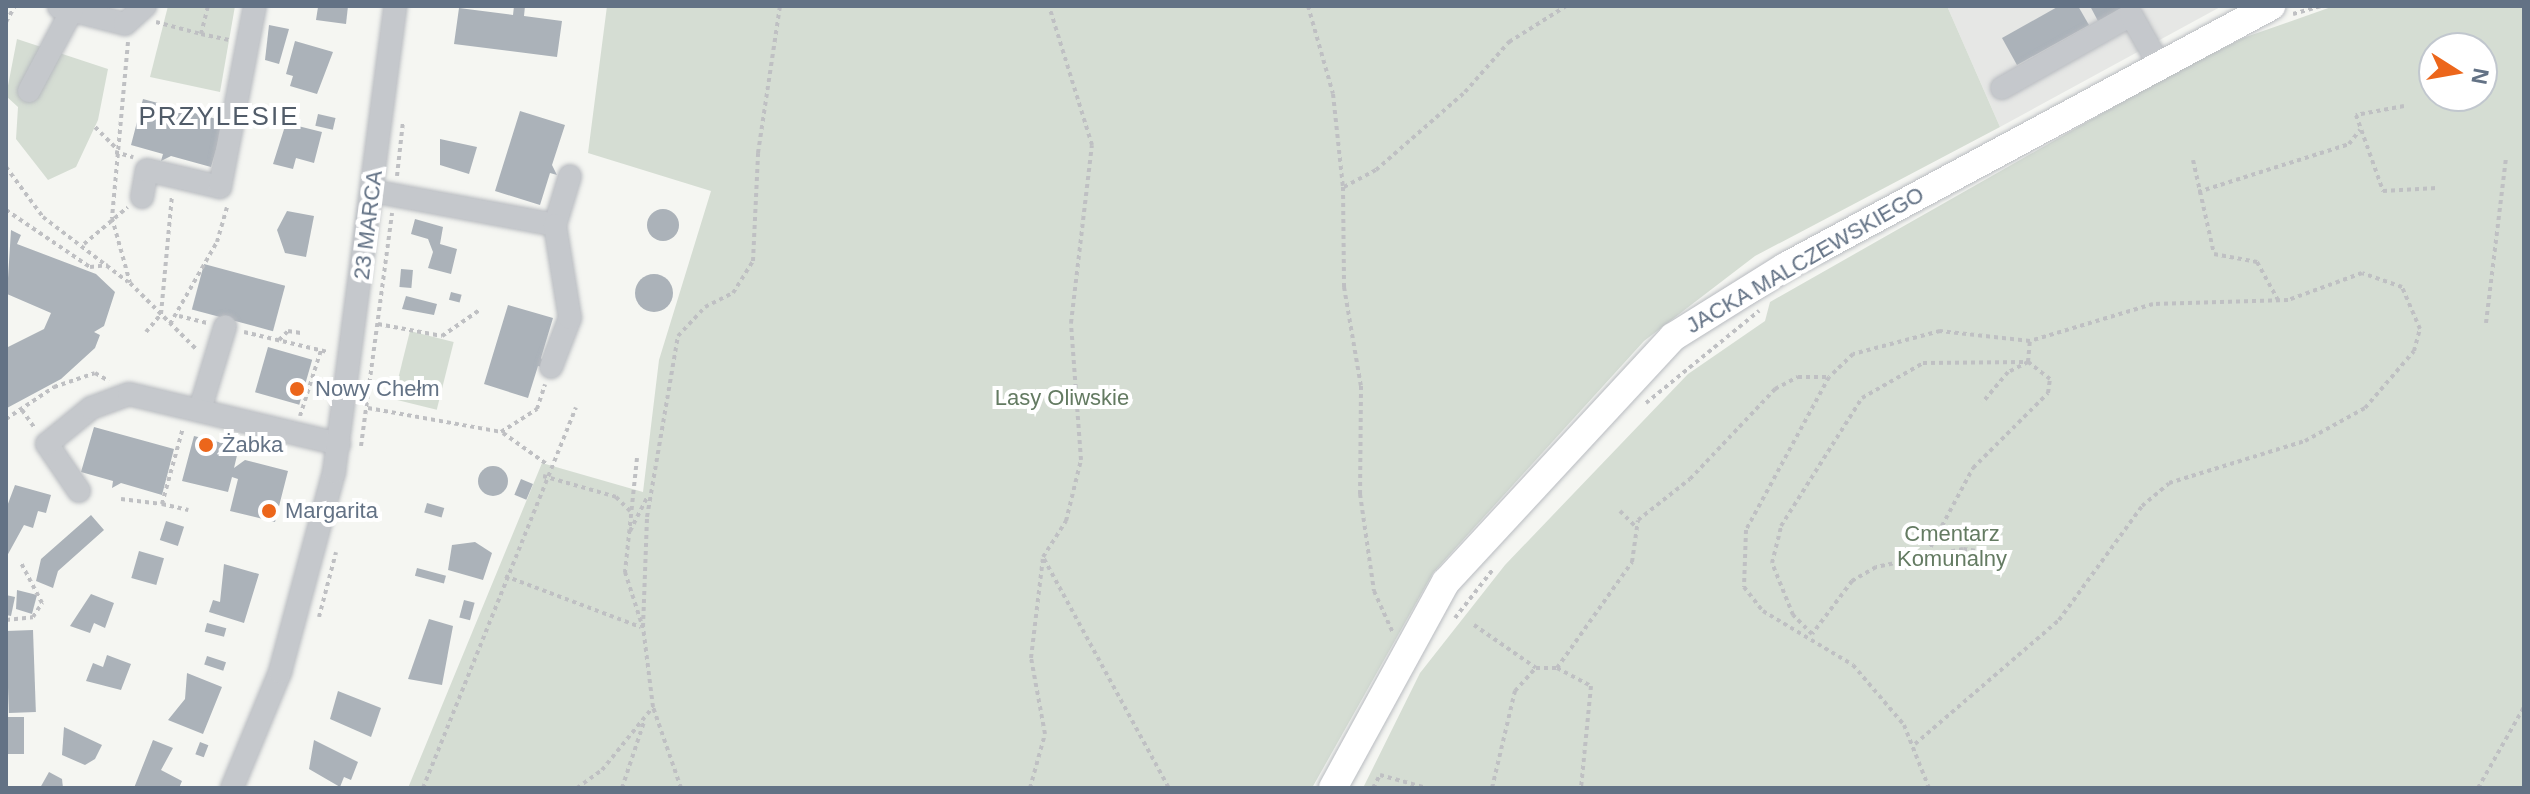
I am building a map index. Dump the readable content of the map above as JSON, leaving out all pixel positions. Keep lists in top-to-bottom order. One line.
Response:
{"streets":{"main road":["JACKA MALCZEWSKIEGO"],"street":["23 MARCA"]},"districts":["PRZYLESIE"],"parks":["Lasy Oliwskie","Cmentarz Komunalny"],"places":["Nowy Chełm","Żabka","Margarita"],"north":"right"}
